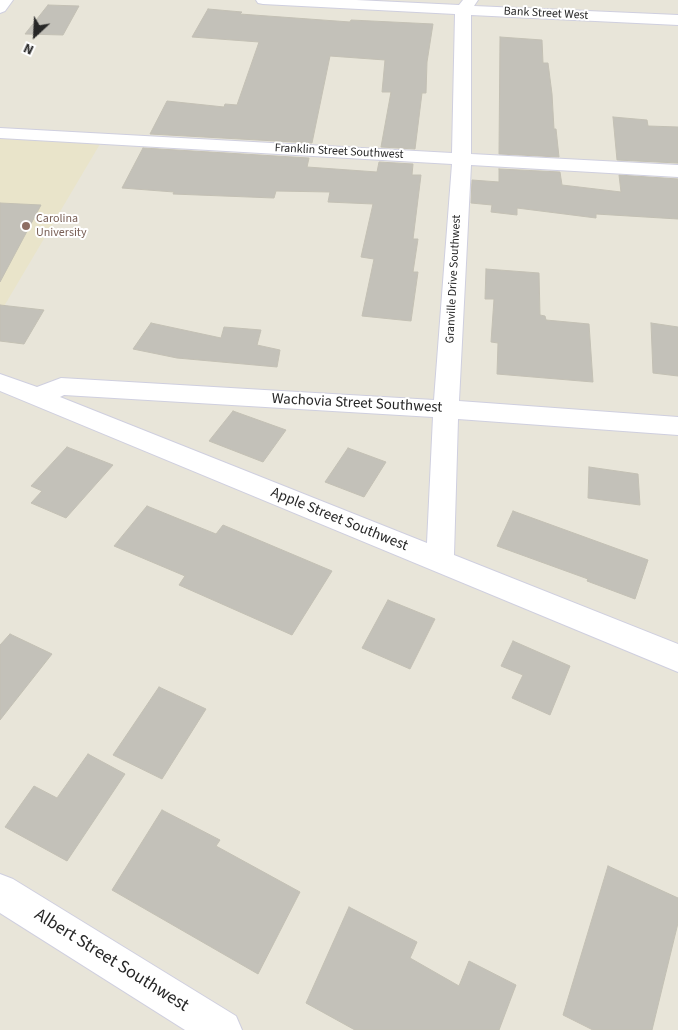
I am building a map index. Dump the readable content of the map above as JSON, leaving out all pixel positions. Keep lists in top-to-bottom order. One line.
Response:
{"streets":{"street":["Bank Street West","Franklin Street Southwest","Granville Drive Southwest","Wachovia Street Southwest","Apple Street Southwest","Albert Street Southwest"]},"crossings":[["Bank Street West","Granville Drive Southwest"],["Franklin Street Southwest","Granville Drive Southwest"],["Granville Drive Southwest","Wachovia Street Southwest"],["Granville Drive Southwest","Apple Street Southwest"],["Wachovia Street Southwest","Apple Street Southwest"]],"places":["Carolina University"],"north":"bottom left"}
